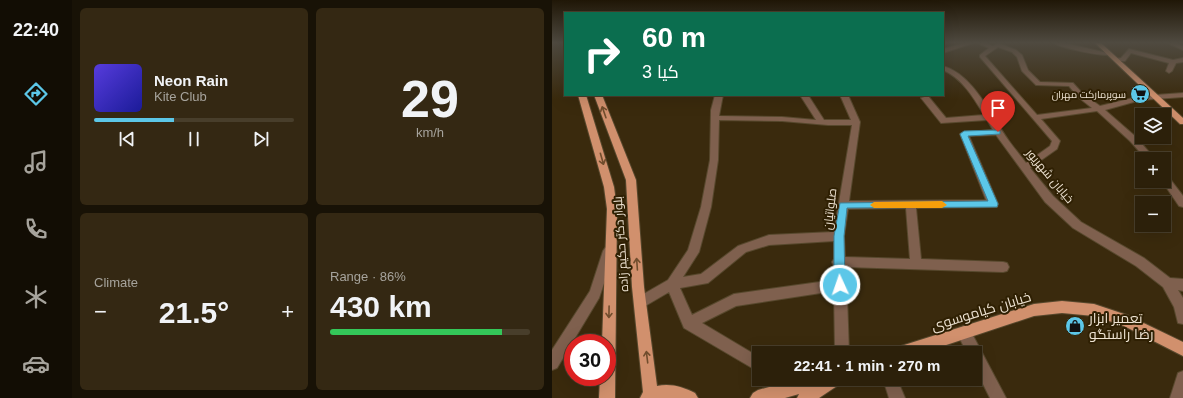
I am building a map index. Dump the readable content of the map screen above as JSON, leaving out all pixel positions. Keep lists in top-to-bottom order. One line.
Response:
{"streets":{"main road":["بلوار دکتر حکیم زاده","خیابان کیاموسوی"],"street":["خیابان شهریور","صلواتیان"]},"places":{"supermarket":["سوپرمارکت مهران"],"shop":["تعمیر ابزار رضا راستگو"]},"page":{"tabs":"22:40","tile":[["29","km/h"],"Climate",["Range · 86%","430 km"]],"turn":["60 m","کیا 3"],"song":["Neon Rain","Kite Club"],"map_buttons":["+","−"],"heat":["−","21.5°","+"],"limit":"30","trip":"22:41 · 1 min · 270 m"}}
